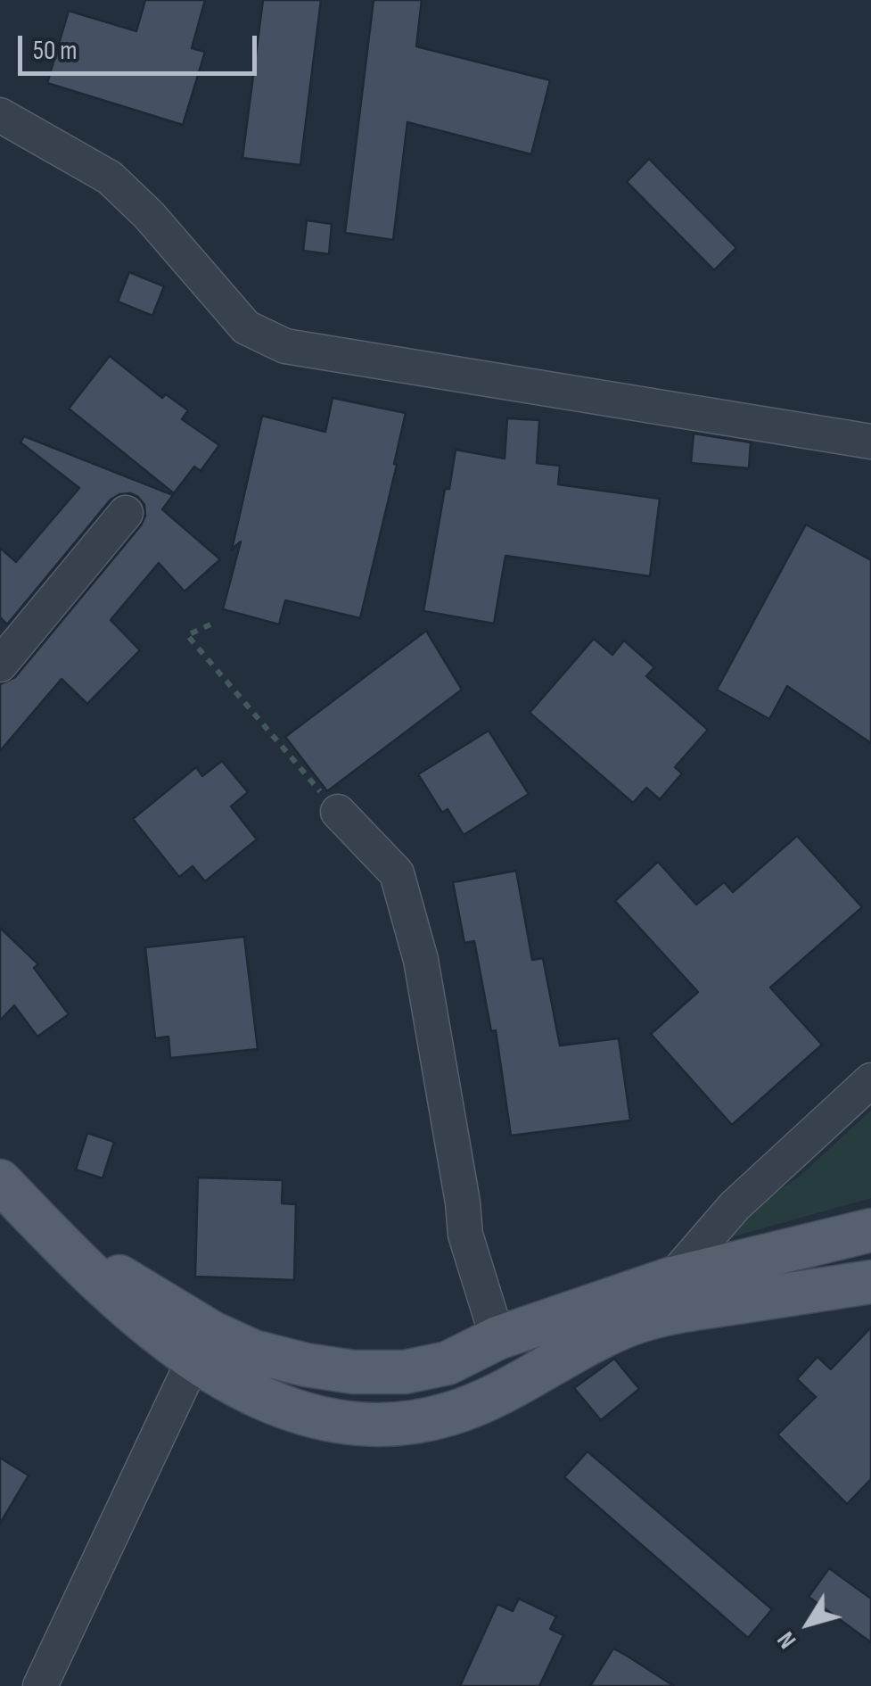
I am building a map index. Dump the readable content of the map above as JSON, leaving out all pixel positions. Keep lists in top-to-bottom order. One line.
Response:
{"scale_bar":"50 m","north":"bottom left"}
